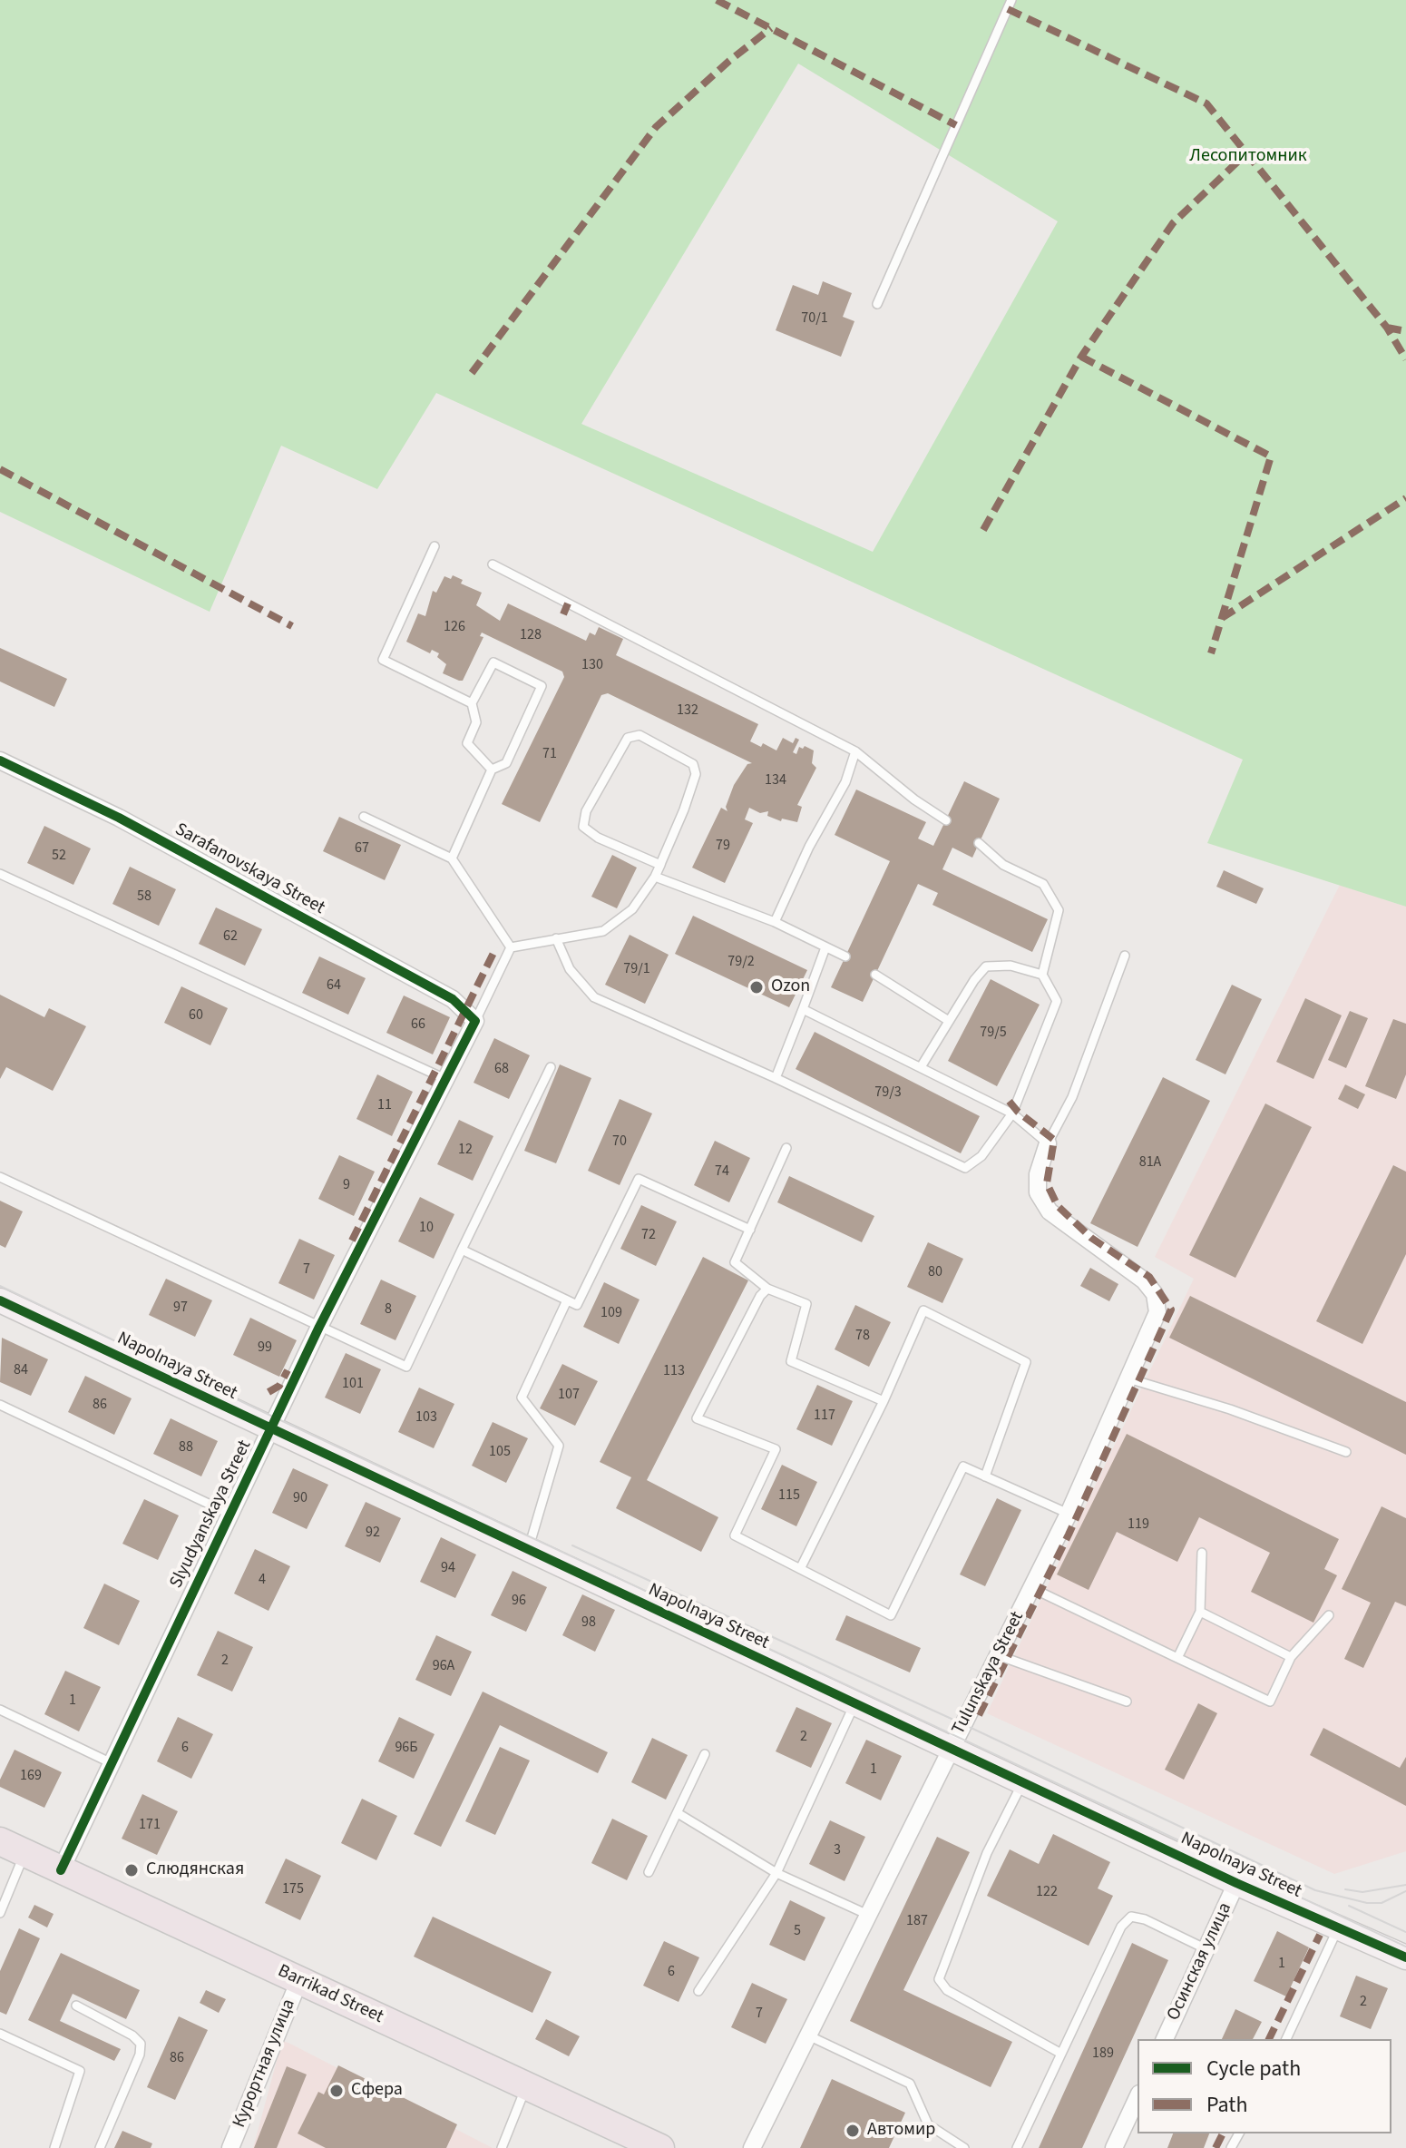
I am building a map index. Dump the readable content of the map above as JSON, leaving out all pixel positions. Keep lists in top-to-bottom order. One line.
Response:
{"streets":{"main road":["Barrikad Street"],"street":["Sarafanovskaya Street","Napolnaya Street","Slyudyanskaya Street","Tulunskaya Street","Осинская улица","Курортная улица"]},"crossings":[["Sarafanovskaya Street","Slyudyanskaya Street"],["Napolnaya Street","Slyudyanskaya Street"],["Napolnaya Street","Tulunskaya Street"],["Napolnaya Street","Осинская улица"],["Slyudyanskaya Street","Barrikad Street"],["Barrikad Street","Курортная улица"]],"parks":["Лесопитомник"],"places":["Ozon","Слюдянская","Сфера","Автомир"],"house_numbers":["70/1","126","128","130","132","71","134","79","67","52","58","62","79/2","79/1","64","60","66","79/5","68","79/3","11","70","12","81А","74","9","10","72","7","80","97","8","109","78","99","84","113","101","107","86","117","103","88","105","115","90","119","92","94","4","96","98","2","96А","1","2","6","96Б","1","169","171","3","175","122","187","5","1","6","2","7","189","86"],"legend":["Cycle path","Path"]}
